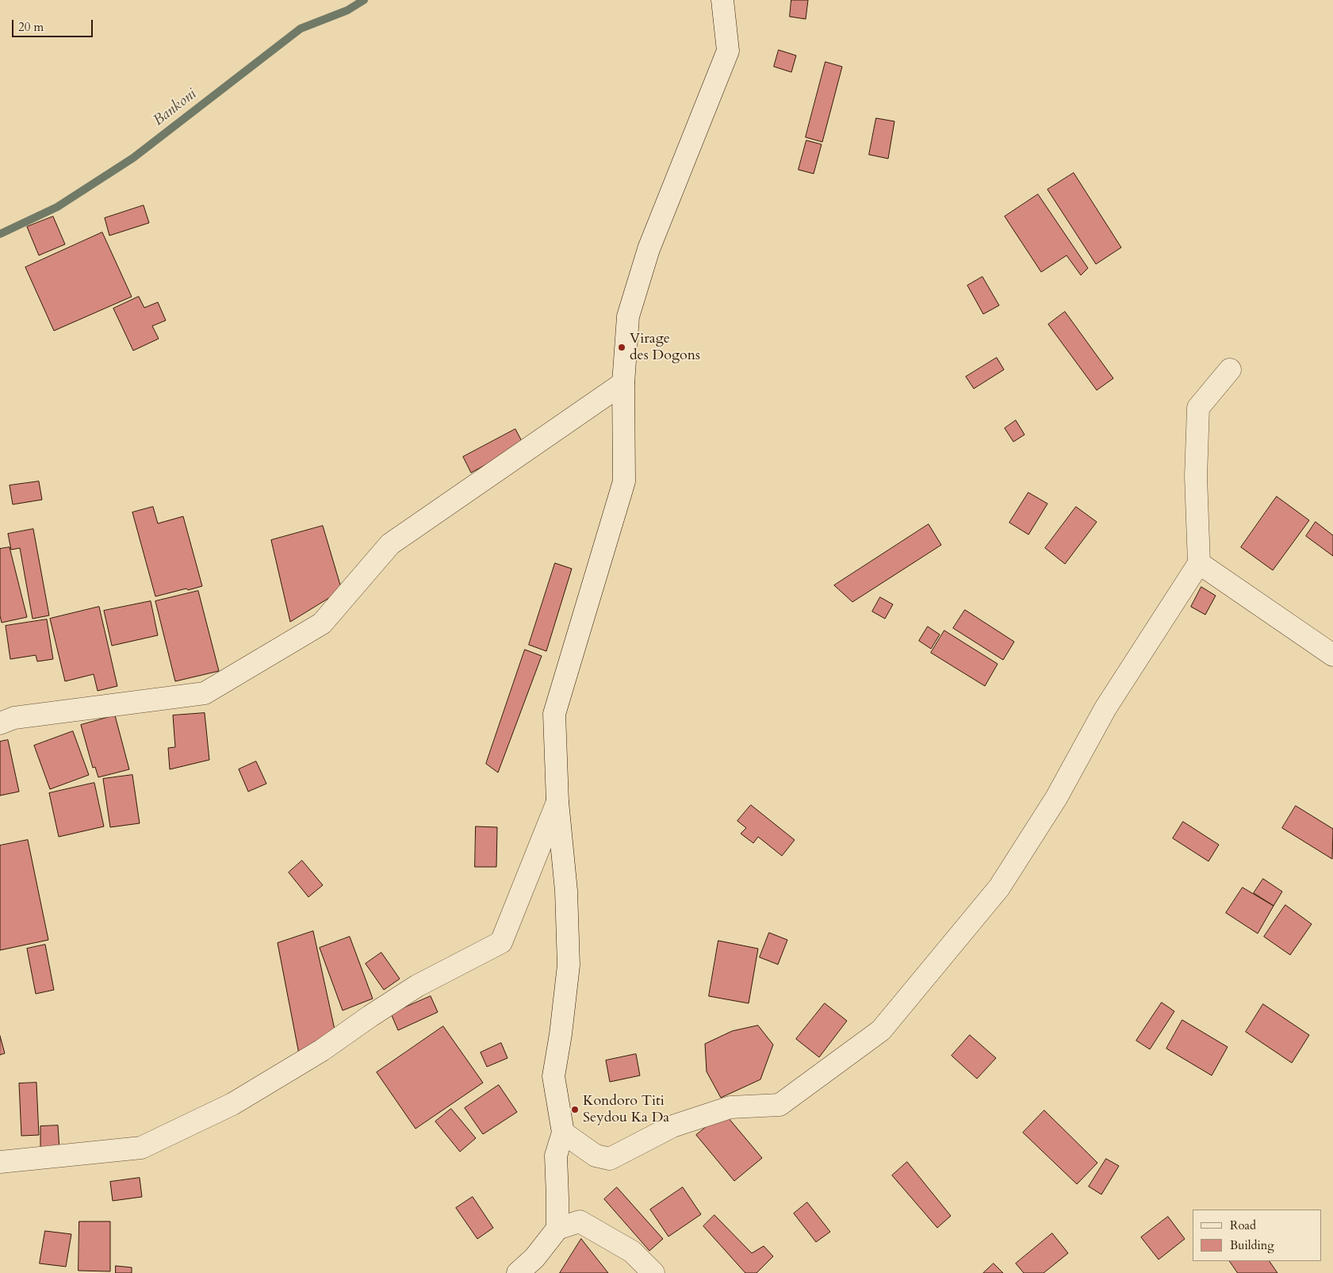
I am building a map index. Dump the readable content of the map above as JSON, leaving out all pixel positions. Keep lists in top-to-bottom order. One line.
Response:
{"water":["Bankoni"],"places":["Virage des Dogons","Kondoro Titi Seydou Ka Da"],"legend":["Road","Building"],"scale_bar":"20 m"}
